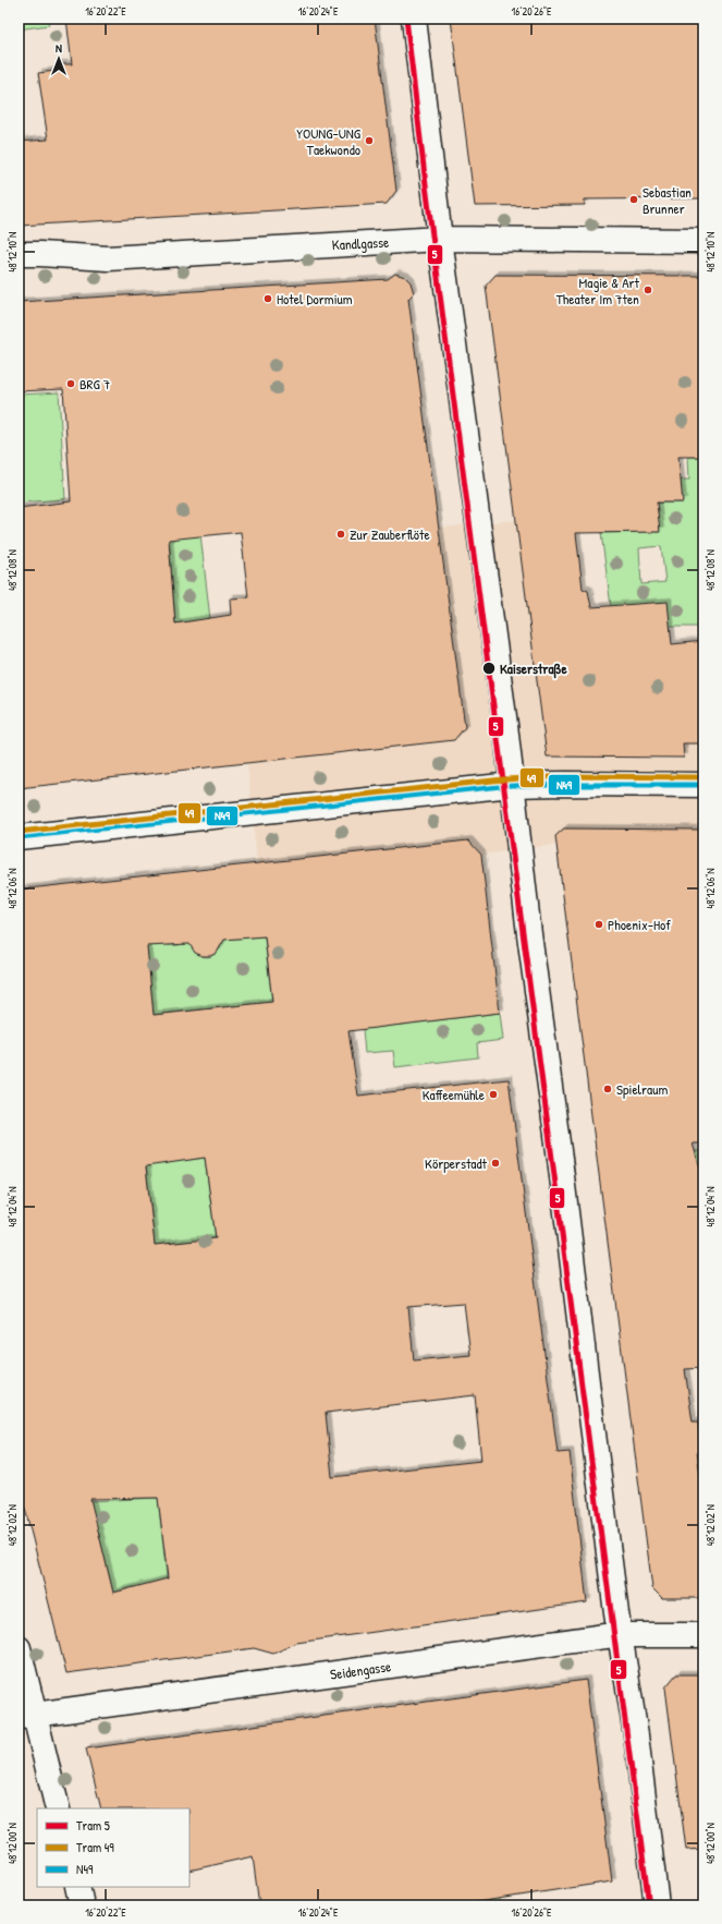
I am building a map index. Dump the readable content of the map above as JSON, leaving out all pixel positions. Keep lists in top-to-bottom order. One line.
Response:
{"streets":{"street":["Kandlgasse","Seidengasse"]},"places":["YOUNG-UNG Taekwondo","Sebastian Brunner","Magie & Art Theater Im 7ten","Hotel Dormium","BRG 7","Zur Zauberflöte","Kaiserstraße","Phoenix-Hof","Spielraum","Kaffeemühle","Körperstadt"],"lines":["tram line 5","tram line 49","transit line N49"],"legend":["Tram 5","Tram 49","N49"],"north":"top","coordinates":["16°20'22\"E","16°20'24\"E","16°20'26\"E","48°12'10\"N","48°12'08\"N","48°12'06\"N","48°12'04\"N","48°12'02\"N","48°12'00\"N"]}
